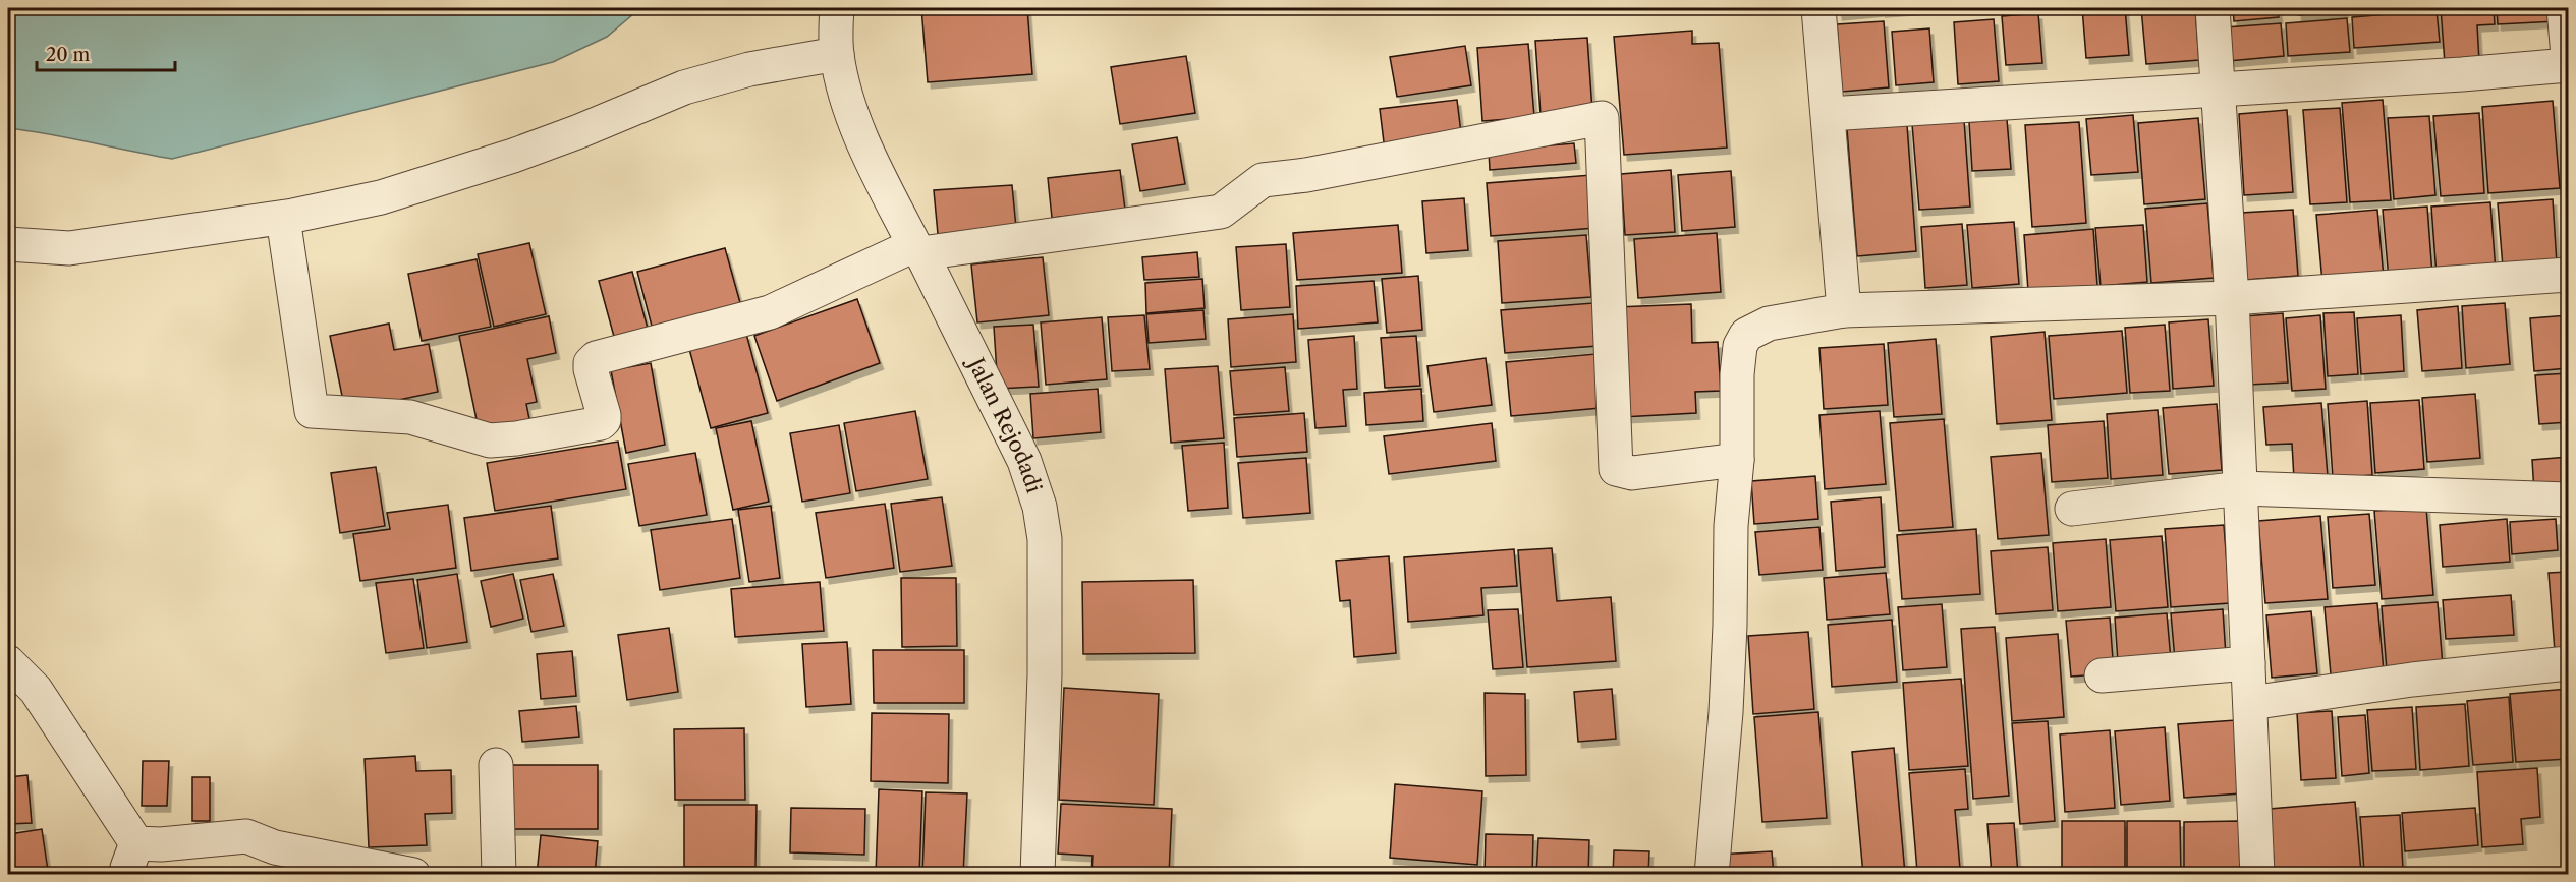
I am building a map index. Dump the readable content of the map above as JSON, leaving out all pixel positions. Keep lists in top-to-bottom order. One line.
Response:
{"streets":{"street":["Jalan Rejodadi"]},"scale_bar":"20 m"}
